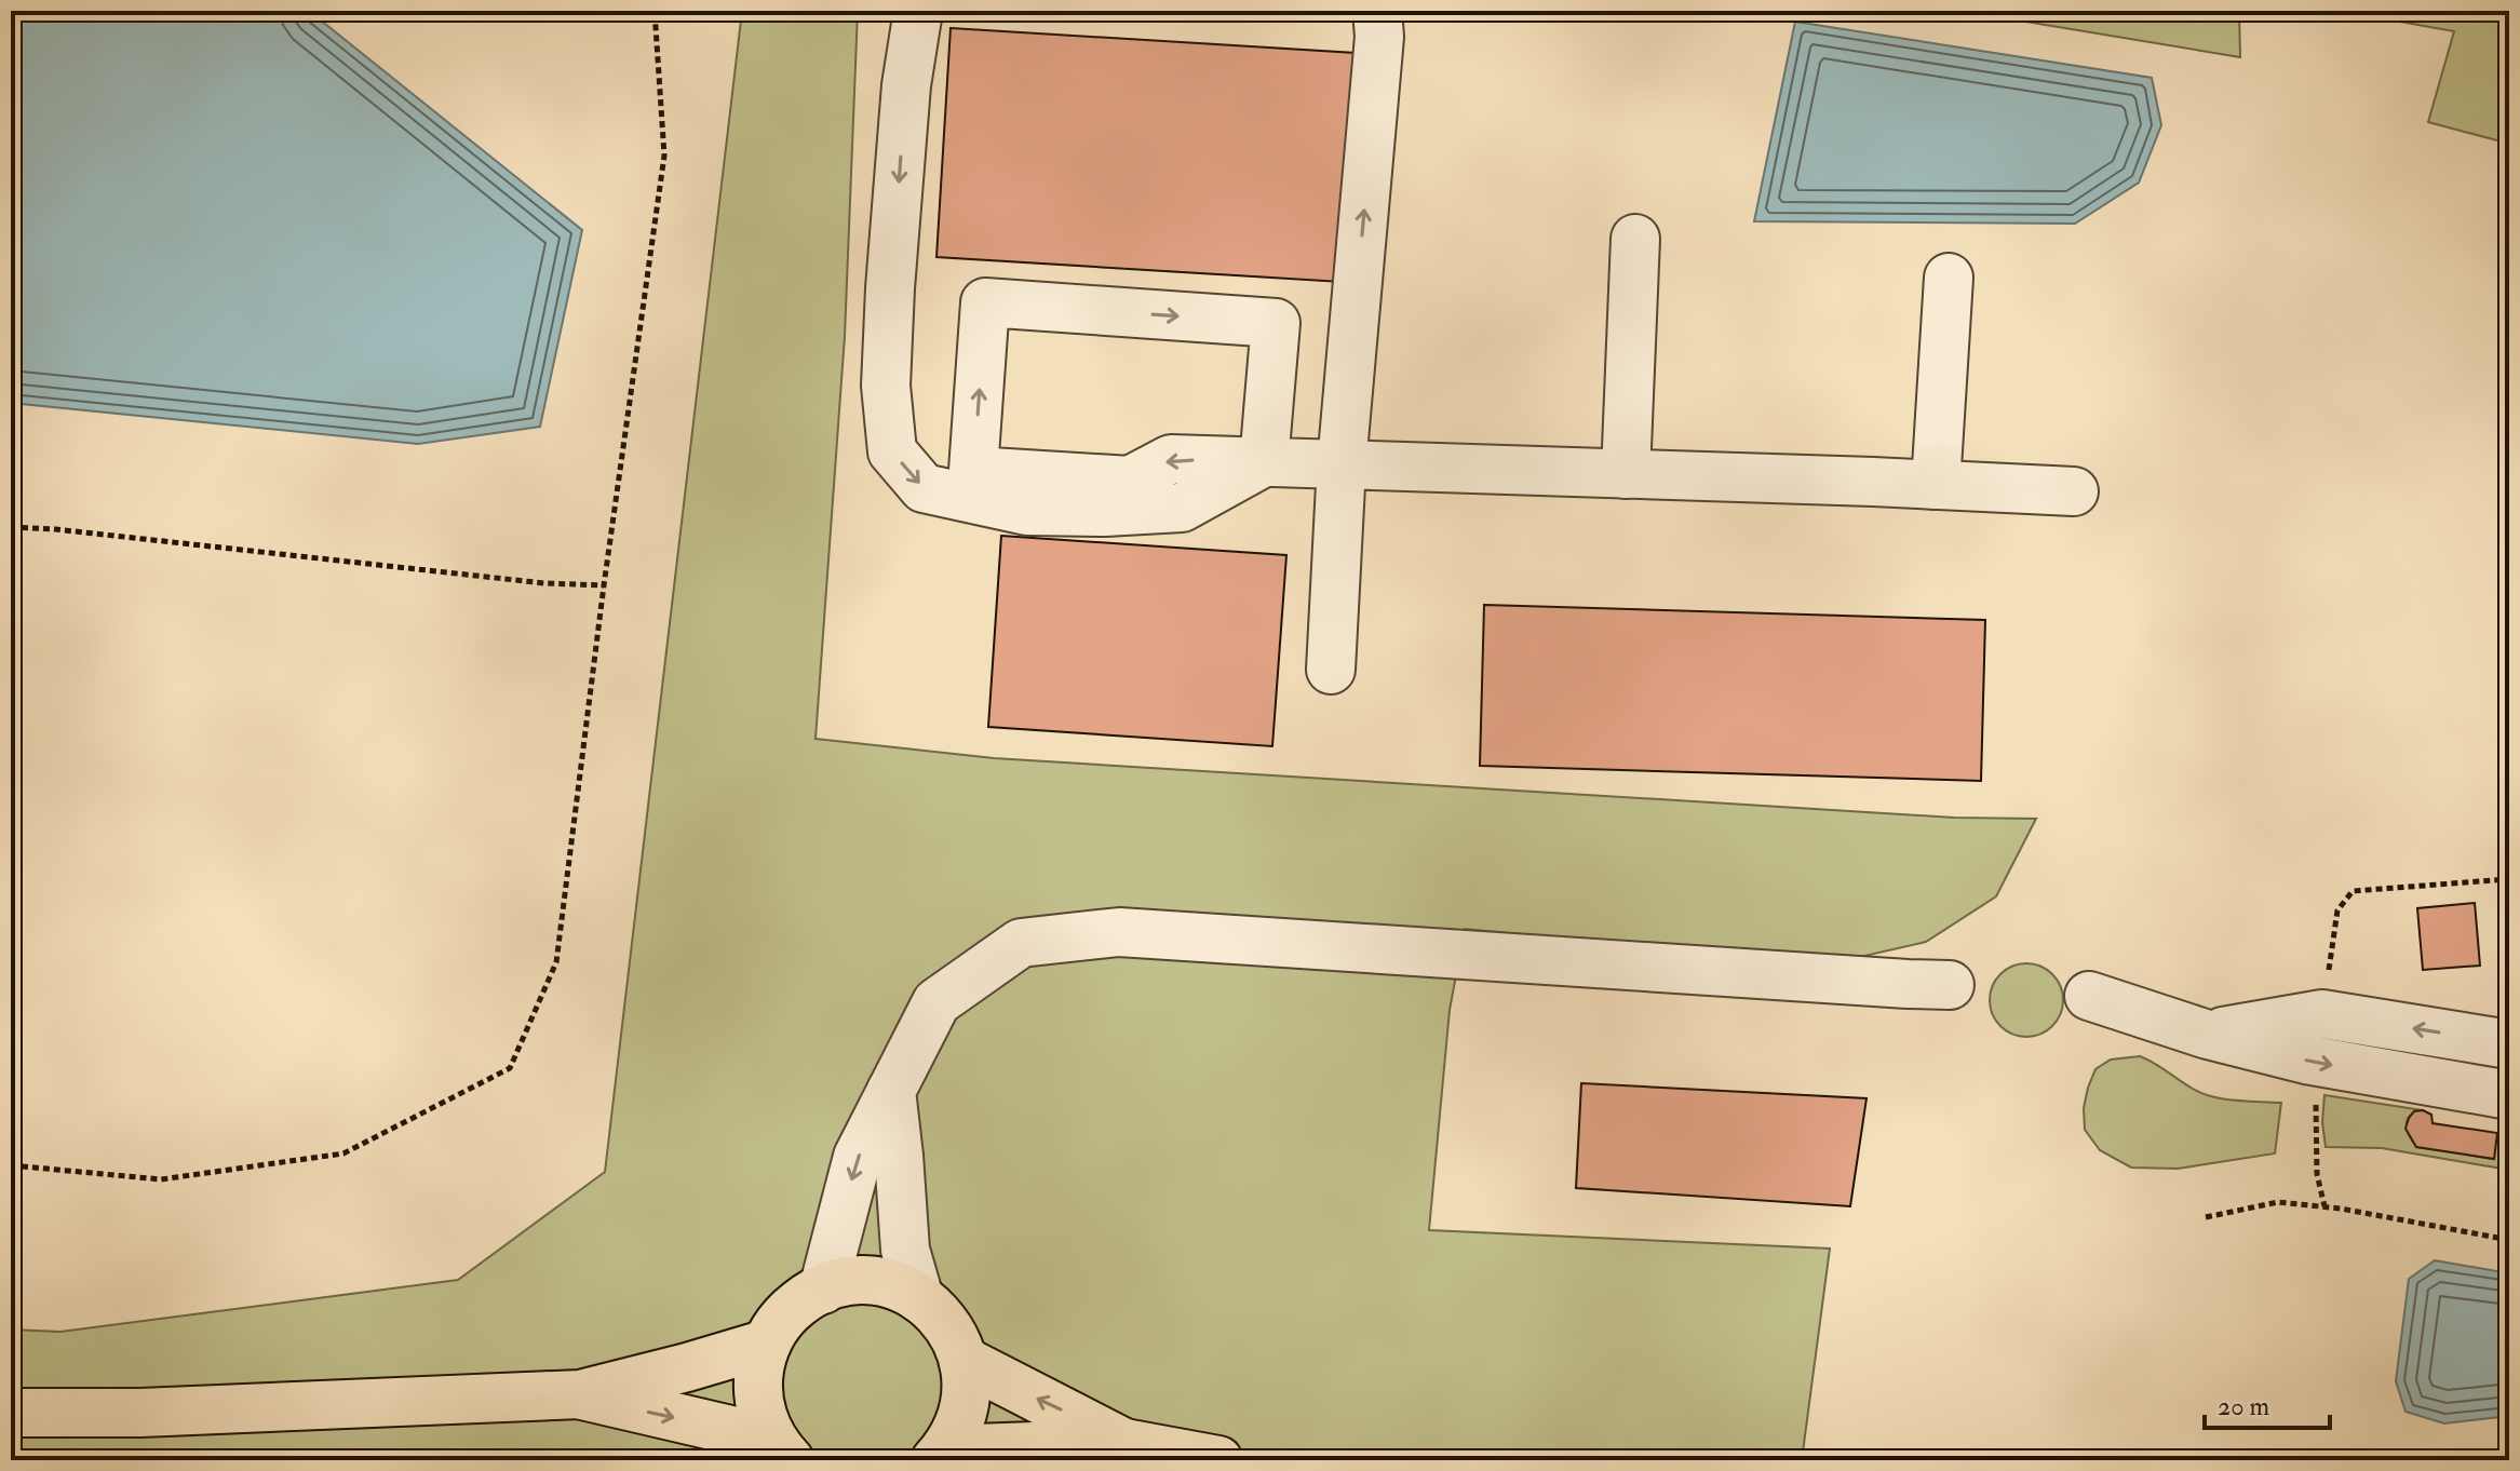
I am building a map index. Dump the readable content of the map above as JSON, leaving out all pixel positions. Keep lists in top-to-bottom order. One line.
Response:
{"scale_bar":"20 m"}
